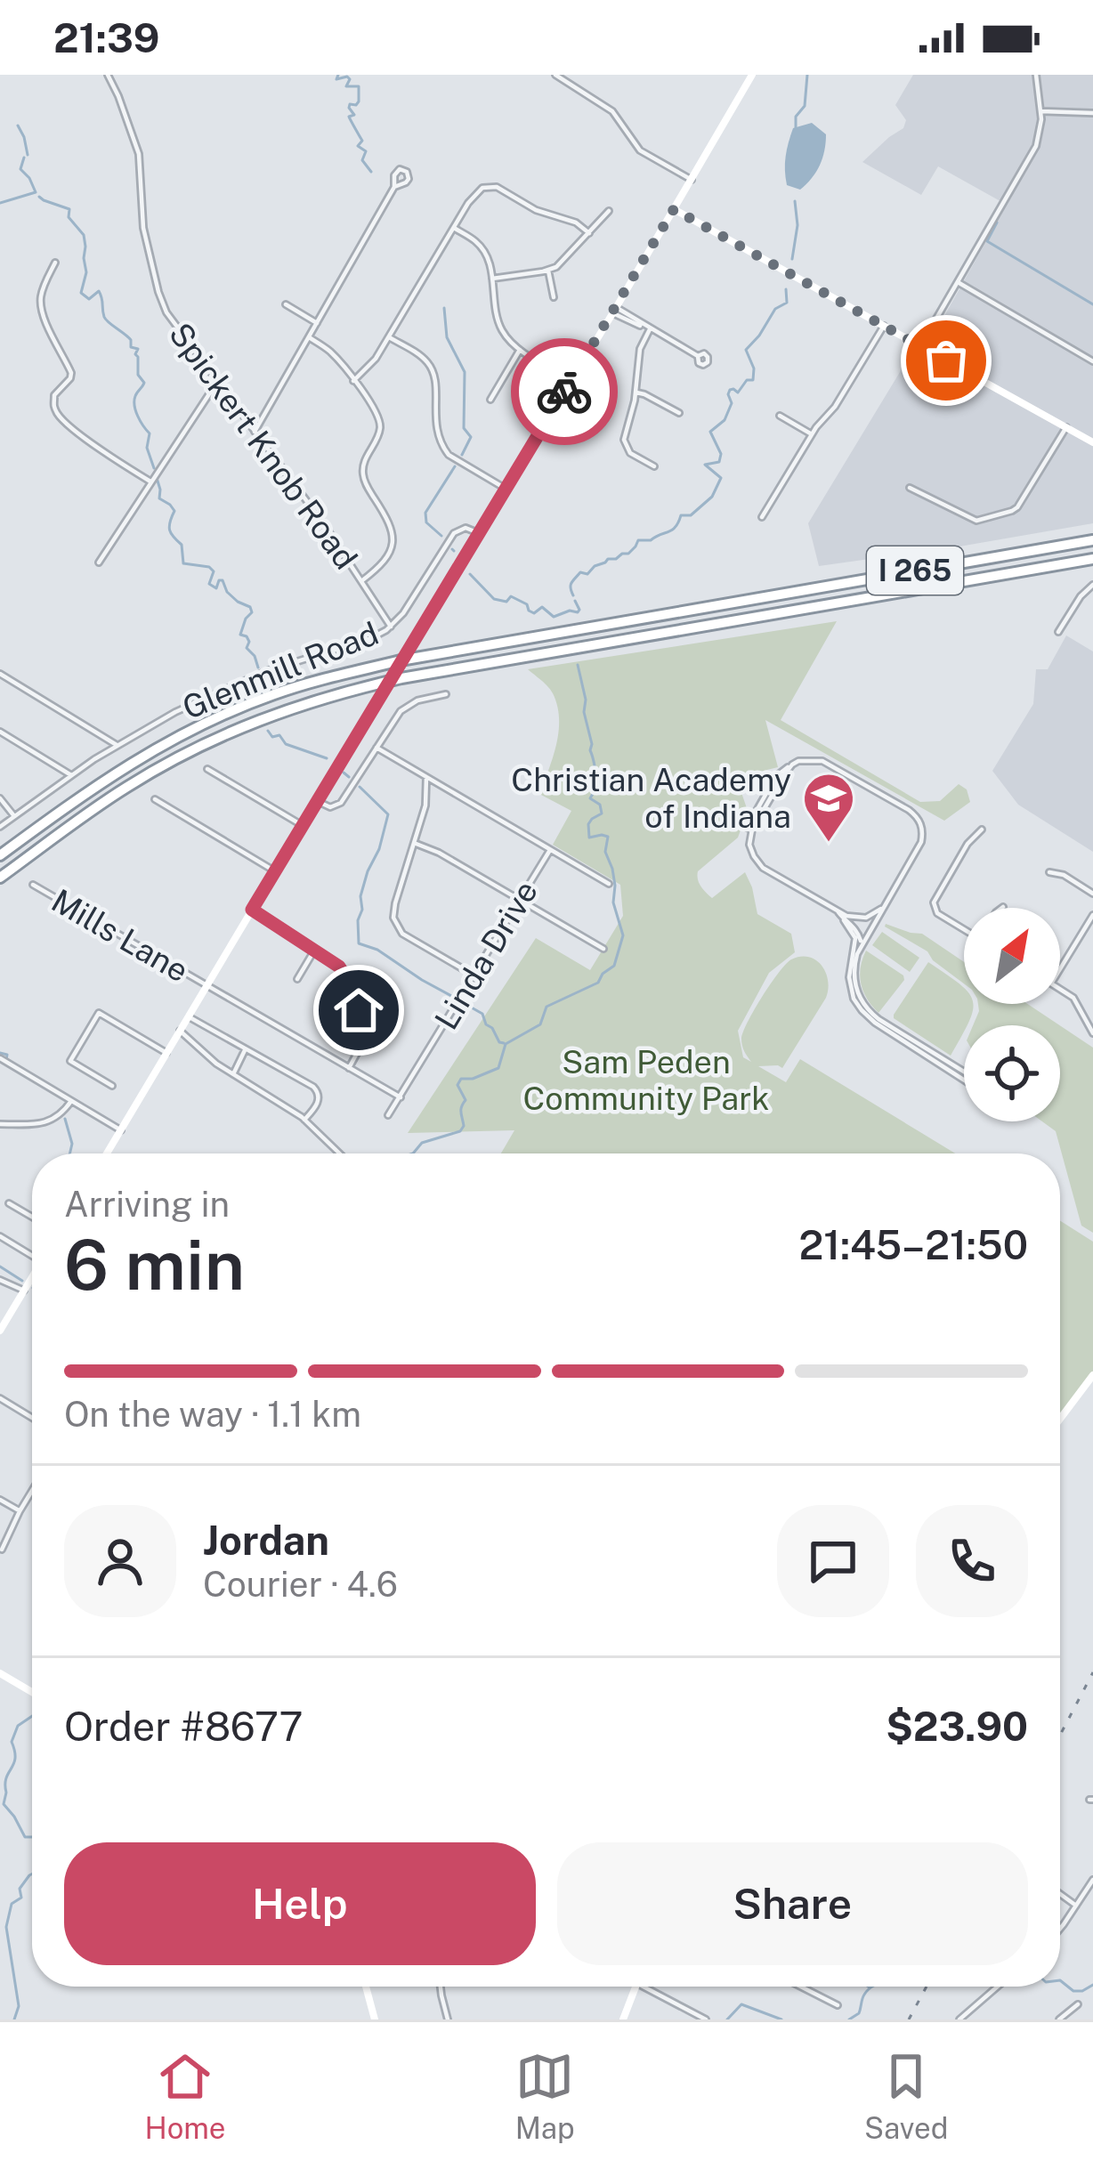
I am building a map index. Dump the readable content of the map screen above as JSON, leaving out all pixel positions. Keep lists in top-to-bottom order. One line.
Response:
{"streets":{"highway":["I 265"],"street":["Spickert Knob Road","Glenmill Road","Mills Lane","Linda Drive"]},"crossings":[["Spickert Knob Road","Glenmill Road"],["Mills Lane","Linda Drive"]],"parks":["Sam Peden Community Park"],"places":{"school or university":["Christian Academy of Indiana"]},"north":"top right","page":{"status":"21:39","heading":["6 min","Arriving in","21:45–21:50"],"panel":["Jordan","Courier · 4.6","Order #8677","$23.90"],"bar":"On the way · 1.1 km","buttons":["Help","Share"],"tabs":["Home","Map","Saved"]}}
